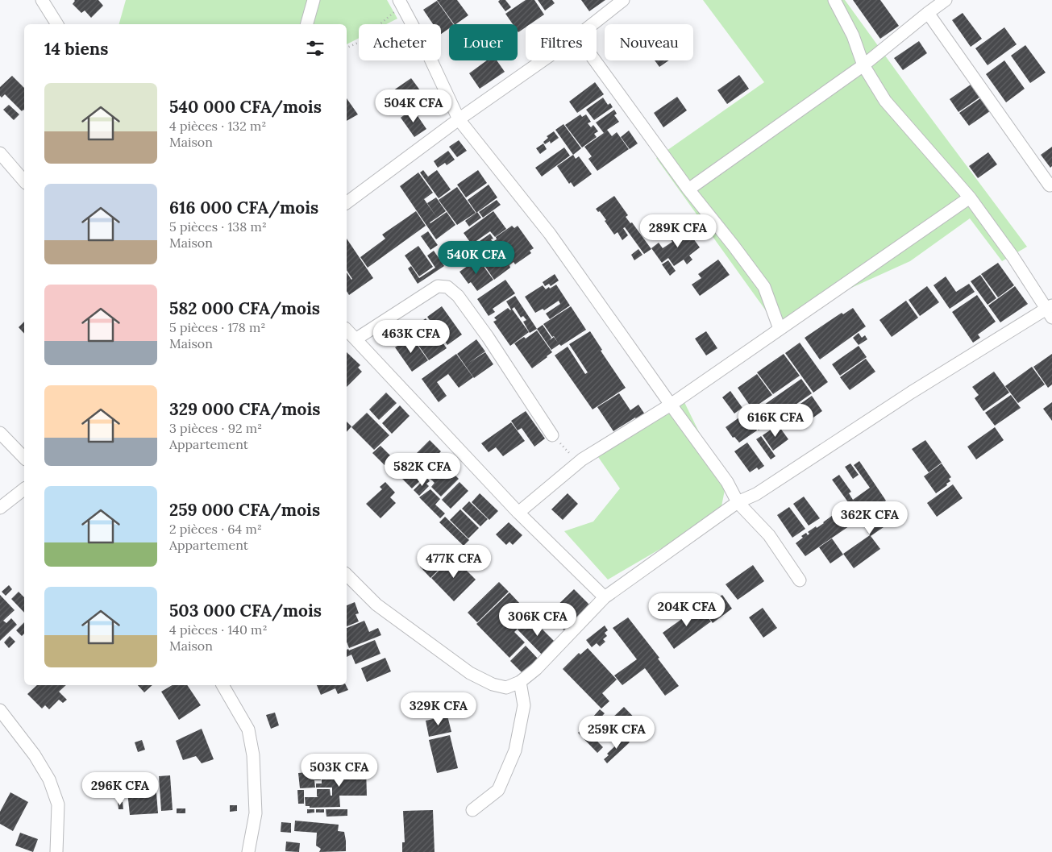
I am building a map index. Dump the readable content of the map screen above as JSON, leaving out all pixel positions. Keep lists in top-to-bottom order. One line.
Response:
{"page":{"chip":["Acheter","Louer","Filtres","Nouveau"],"heading":"14 biens","list":[{"name":"540 000 CFA/mois","note":"4 pièces · 132 m² · Maison"},{"name":"616 000 CFA/mois","note":"5 pièces · 138 m² · Maison"},{"name":"582 000 CFA/mois","note":"5 pièces · 178 m² · Maison"},{"name":"329 000 CFA/mois","note":"3 pièces · 92 m² · Appartement"},{"name":"259 000 CFA/mois","note":"2 pièces · 64 m² · Appartement"},{"name":"503 000 CFA/mois","note":"4 pièces · 140 m² · Maison"}],"price":["504K CFA","289K CFA","540K CFA","463K CFA","616K CFA","582K CFA","362K CFA","477K CFA","204K CFA","306K CFA","329K CFA","259K CFA","503K CFA","296K CFA"]}}
